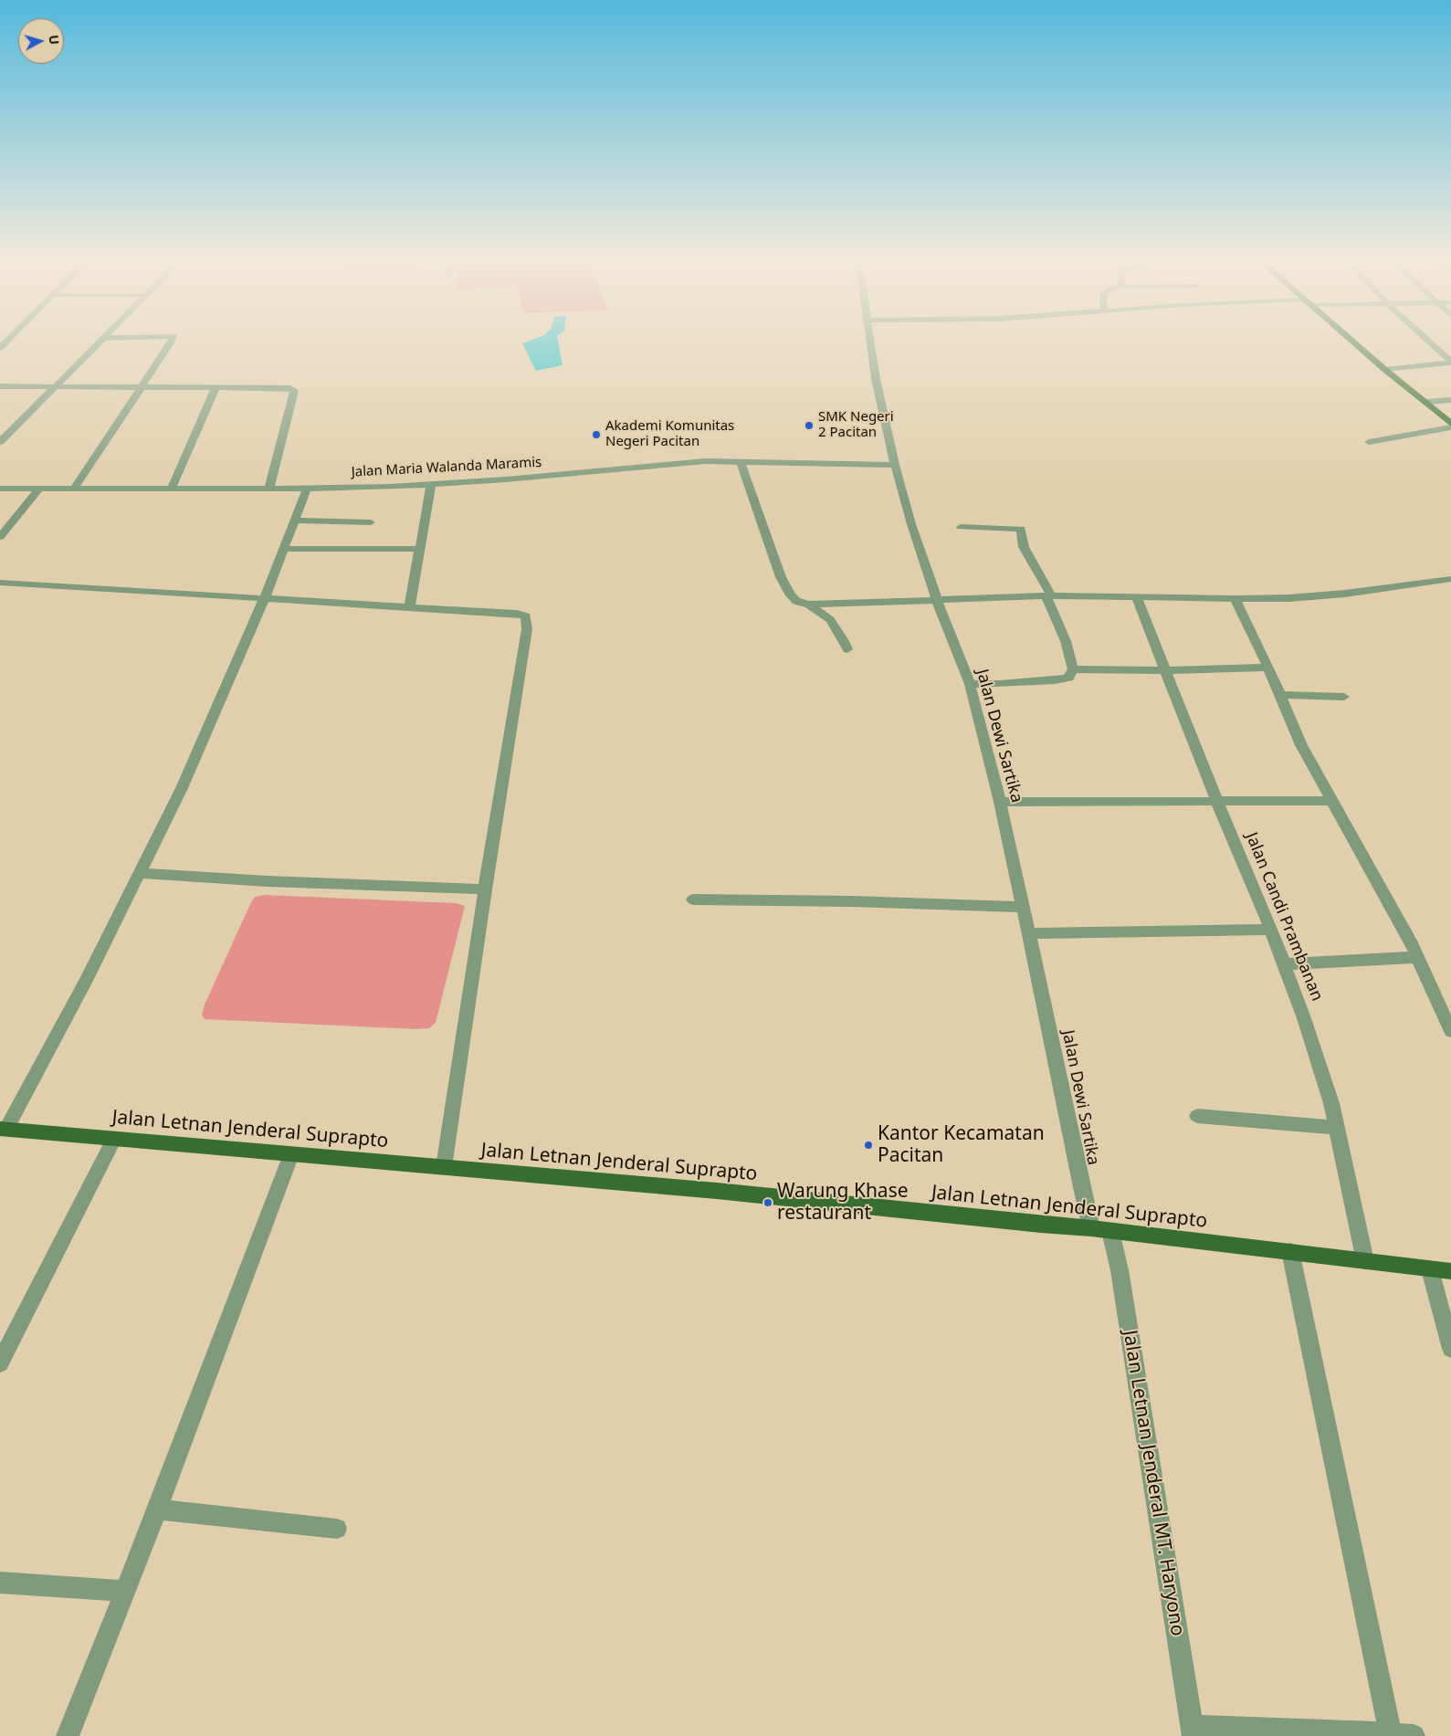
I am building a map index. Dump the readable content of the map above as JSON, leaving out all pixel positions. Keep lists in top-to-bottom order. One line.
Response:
{"streets":{"main road":["Jalan Letnan Jenderal Suprapto"],"street":["Jalan Maria Walanda Maramis","Jalan Dewi Sartika","Jalan Candi Prambanan","Jalan Letnan Jenderal MT. Haryono"]},"crossings":[["Jalan Maria Walanda Maramis","Jalan Dewi Sartika"],["Jalan Dewi Sartika","Jalan Letnan Jenderal Suprapto"],["Jalan Dewi Sartika","Jalan Letnan Jenderal MT. Haryono"],["Jalan Candi Prambanan","Jalan Letnan Jenderal Suprapto"],["Jalan Letnan Jenderal Suprapto","Jalan Letnan Jenderal MT. Haryono"]],"places":["SMK Negeri 2 Pacitan","Akademi Komunitas Negeri Pacitan","Kantor Kecamatan Pacitan","Warung Khase restaurant"],"north":"right"}
